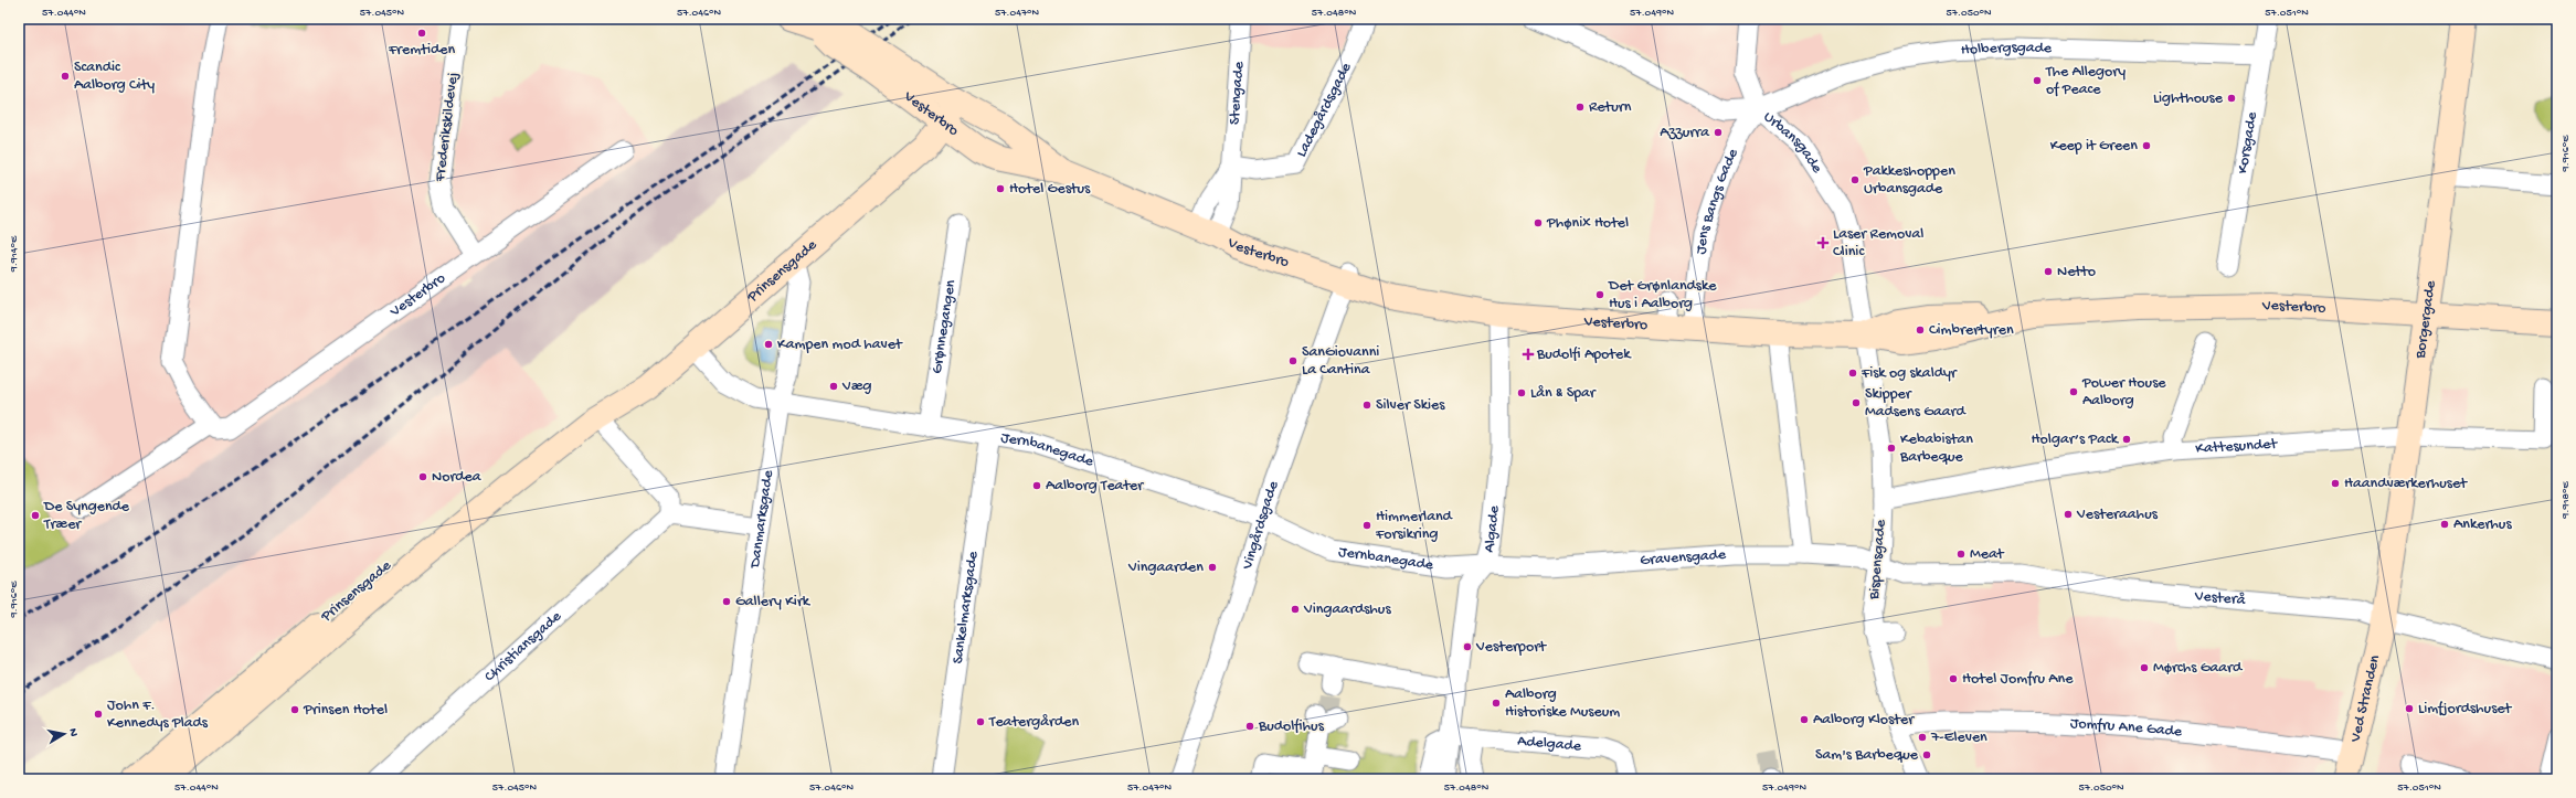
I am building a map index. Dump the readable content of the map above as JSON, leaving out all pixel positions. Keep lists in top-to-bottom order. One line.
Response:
{"streets":{"main road":["Vesterbro","Prinsensgade","Borgergade","Ved Stranden"],"street":["Holbergsgade","Stengade","Ladegårdsgade","Frederikskildevej","Urbansgade","Korsgade","Jens Bangs Gade","Grønnegangen","Kattesundet","Jernbanegade","Danmarksgade","Vingårdsgade","Algade","Gravensgade","Bispensgade","Vesterå","Sankelmarksgade","Christiansgade","Jomfru Ane Gade","Adelgade"]},"crossings":[["Holbergsgade","Urbansgade"],["Holbergsgade","Korsgade"],["Holbergsgade","Jens Bangs Gade"],["Stengade","Ladegårdsgade"],["Stengade","Vesterbro"],["Vesterbro","Frederikskildevej"],["Vesterbro","Urbansgade"],["Vesterbro","Jens Bangs Gade"],["Vesterbro","Prinsensgade"],["Vesterbro","Borgergade"],["Vesterbro","Vingårdsgade"],["Vesterbro","Algade"],["Vesterbro","Bispensgade"],["Urbansgade","Jens Bangs Gade"],["Urbansgade","Bispensgade"],["Prinsensgade","Jernbanegade"],["Prinsensgade","Danmarksgade"],["Borgergade","Kattesundet"],["Borgergade","Vesterå"],["Borgergade","Ved Stranden"],["Grønnegangen","Jernbanegade"],["Kattesundet","Bispensgade"],["Jernbanegade","Danmarksgade"],["Jernbanegade","Vingårdsgade"],["Jernbanegade","Algade"],["Jernbanegade","Gravensgade"],["Jernbanegade","Sankelmarksgade"],["Algade","Gravensgade"],["Algade","Adelgade"],["Gravensgade","Bispensgade"],["Gravensgade","Vesterå"],["Bispensgade","Vesterå"],["Bispensgade","Jomfru Ane Gade"],["Vesterå","Ved Stranden"],["Ved Stranden","Jomfru Ane Gade"]],"places":{"other":["Fremtiden","Scandic Aalborg City","The Allegory of Peace","Lighthouse","Return","Azzurra","Keep it Green","Pakkeshoppen Urbansgade","Hotel Gestus","Phønix Hotel","Netto","Det Grønlandske Hus i Aalborg","Cimbrertyren","Kampen mod havet","SanGiovanni La Cantina","Fisk og skaldyr","Væg","Power House Aalborg","Lån & Spar","Skipper Madsens Gaard","Silver Skies","Holgar’s Pack","Kebabistan Barbeque","Nordea","Haandværkerhuset","Aalborg Teater","Vesteraahus","De Syngende Træer","Ankerhus","Himmerland Forsikring","Meat","Vingaarden","Gallery Kirk","Vingaardshus","Vesterport","Mørchs Gaard","Hotel Jomfru Ane","Aalborg Historiske Museum","Limfjordshuset","Prinsen Hotel","John F. Kennedys Plads","Aalborg Kloster","Teatergården","Budolfihus","7-Eleven","Sam's Barbeque"],"health":["Laser Removal Clinic","Budolfi Apotek"]},"north":"right","coordinates":["57.044°N","57.045°N","57.046°N","57.047°N","57.048°N","57.049°N","57.050°N","57.051°N","9.916°E","9.914°E","9.918°E"]}
